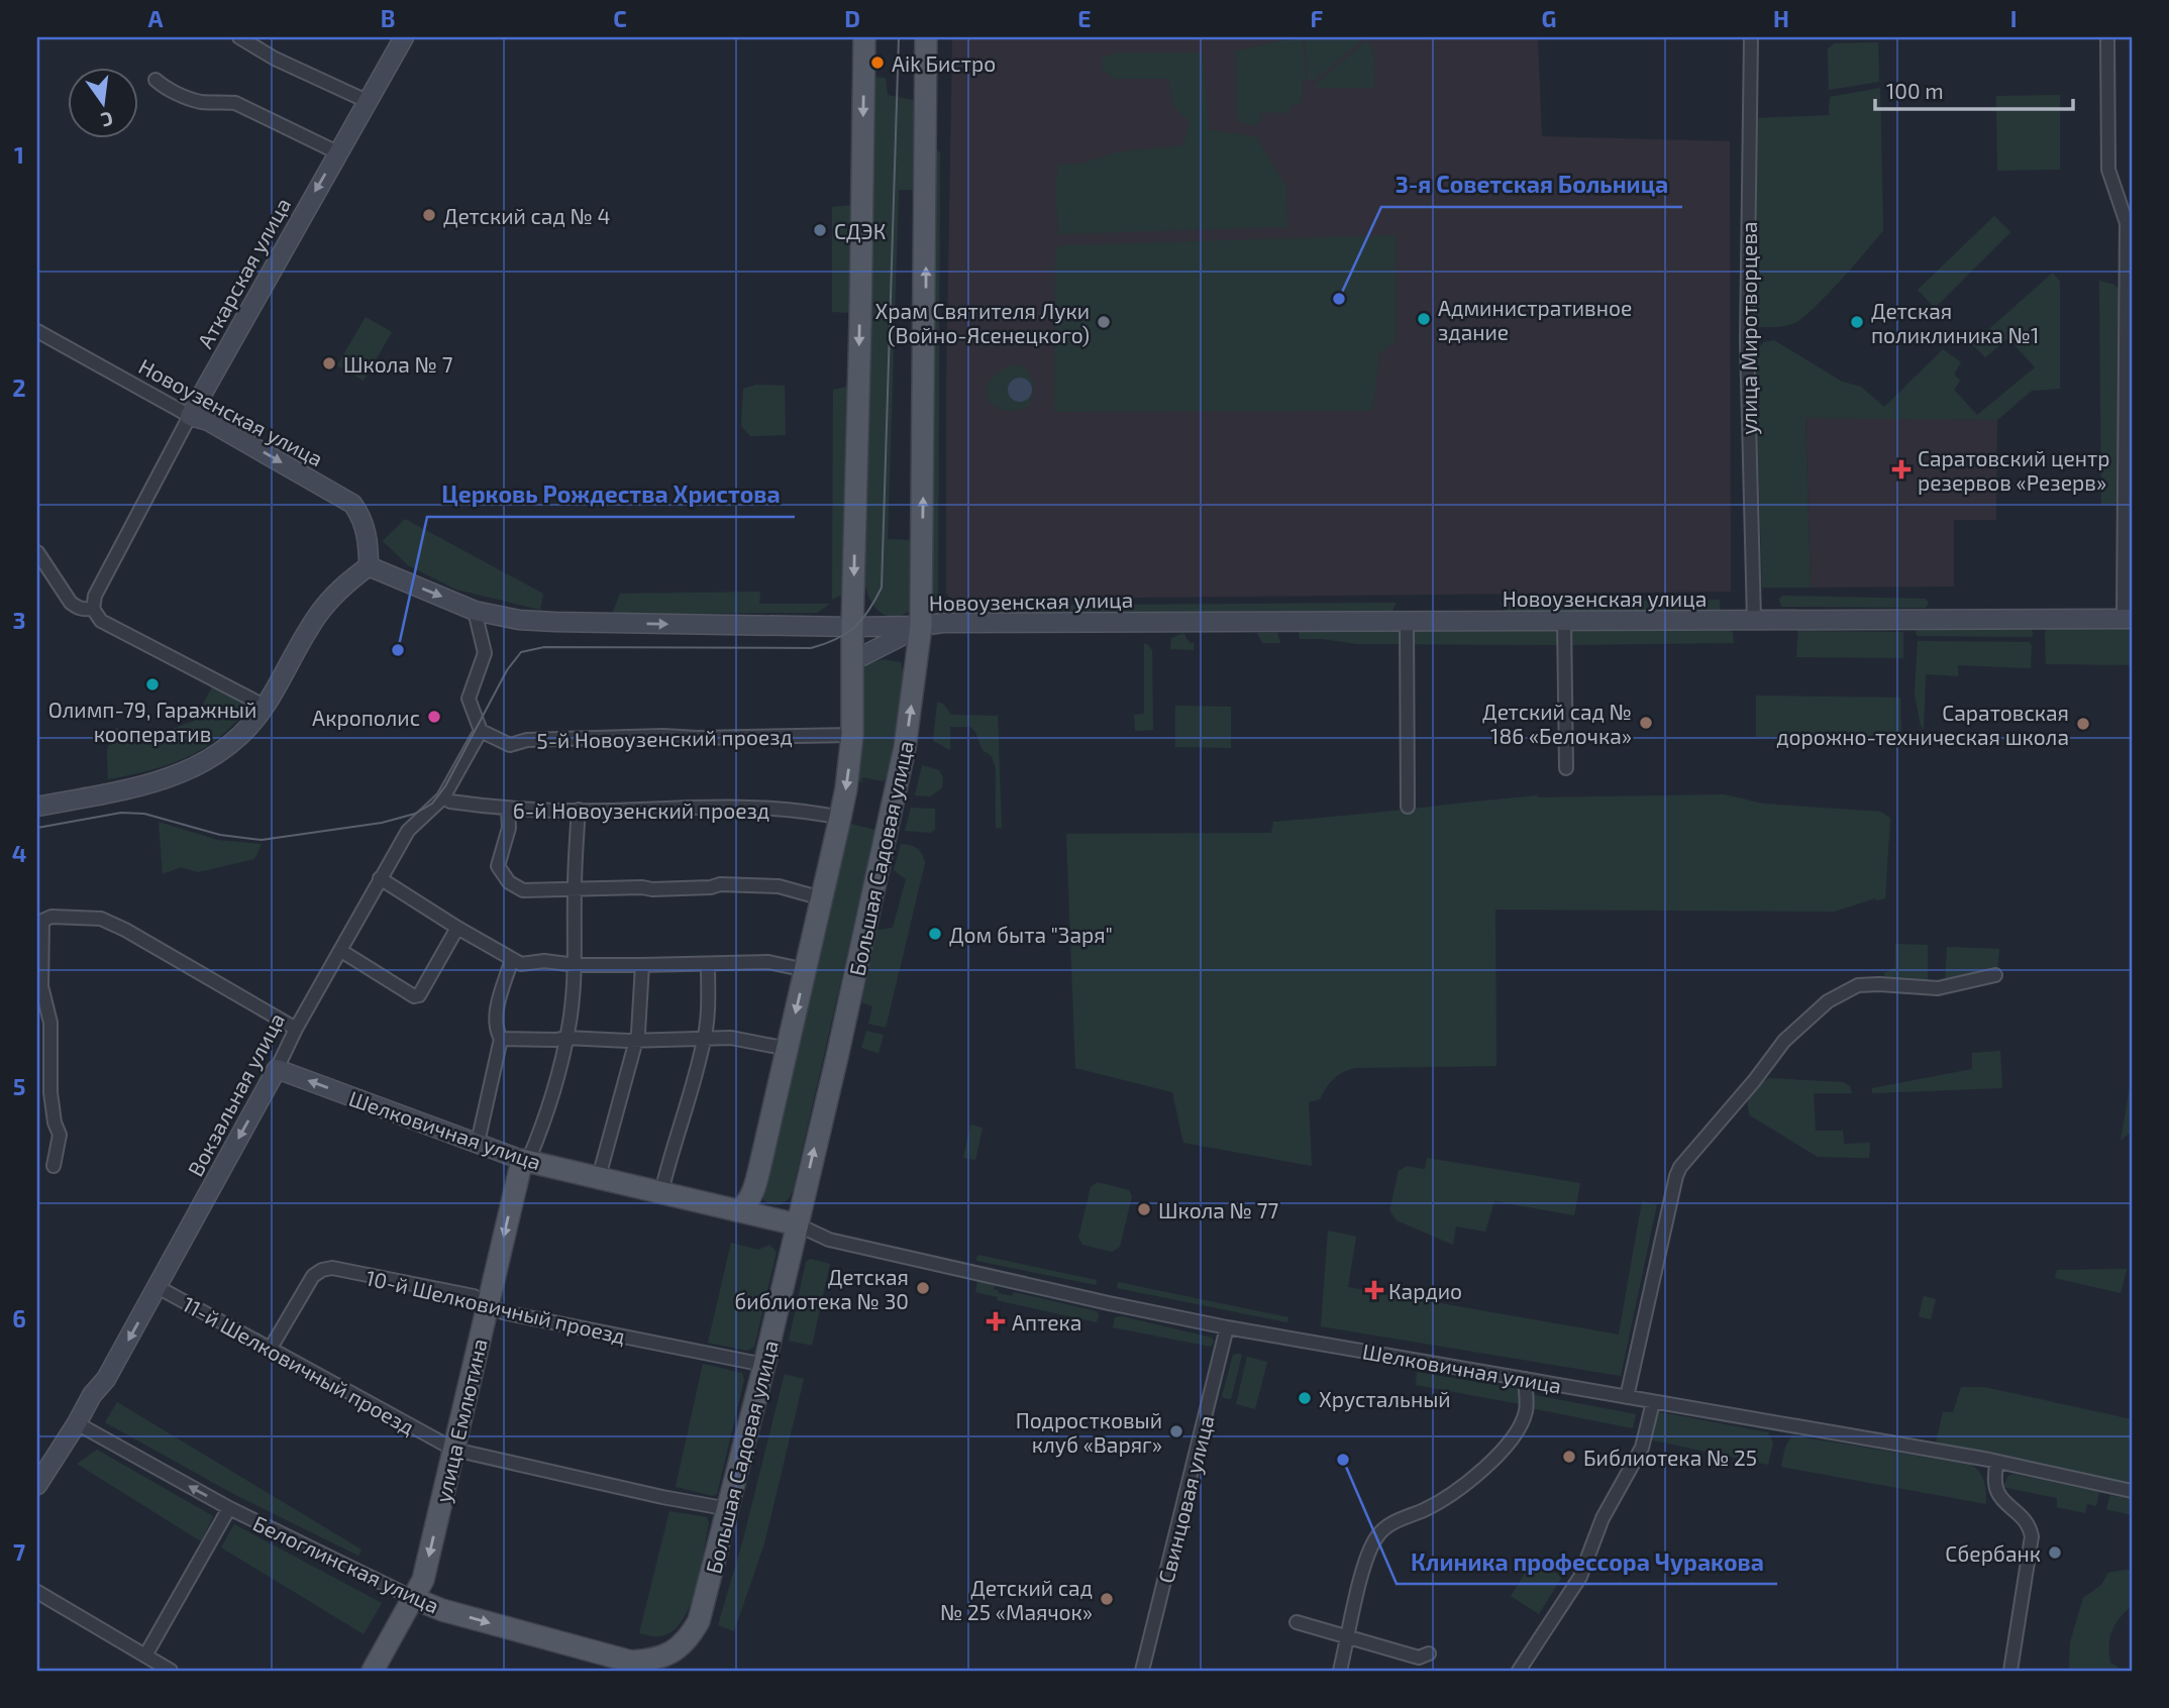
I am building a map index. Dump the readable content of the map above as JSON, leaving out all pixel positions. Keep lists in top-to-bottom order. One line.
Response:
{"streets":{"main road":["Аткарская улица","Новоузенская улица","Большая Садовая улица","Вокзальная улица","Шелковичная улица","улица Емлютина","Белоглинская улица"],"street":["улица Миротворцева","5-й Новоузенский проезд","6-й Новоузенский проезд","10-й Шелковичный проезд","11-й Шелковичный проезд","Свинцовая улица"]},"crossings":[["Аткарская улица","Новоузенская улица"],["улица Миротворцева","Новоузенская улица"],["Новоузенская улица","Большая Садовая улица"],["5-й Новоузенский проезд","Вокзальная улица"],["6-й Новоузенский проезд","Вокзальная улица"],["6-й Новоузенский проезд","улица Емлютина"],["Большая Садовая улица","Шелковичная улица"],["Большая Садовая улица","10-й Шелковичный проезд"],["Большая Садовая улица","11-й Шелковичный проезд"],["Большая Садовая улица","Белоглинская улица"],["Вокзальная улица","Шелковичная улица"],["Вокзальная улица","11-й Шелковичный проезд"],["Вокзальная улица","Белоглинская улица"],["Шелковичная улица","улица Емлютина"],["Шелковичная улица","Свинцовая улица"],["10-й Шелковичный проезд","11-й Шелковичный проезд"],["10-й Шелковичный проезд","улица Емлютина"],["11-й Шелковичный проезд","улица Емлютина"],["улица Емлютина","Белоглинская улица"]],"one_way":["Аткарская улица","Вокзальная улица"],"places":{"other":["Aik Бистро","Детский сад № 4","СДЭК","3-я Советская Больница","Административное здание","Храм Cвятителя Луки (Войно-Ясенецкого)","Детская поликлиника №1","Школа № 7","Церковь Рождества Христова","Олимп-79, Гаражный кооператив","Акрополис","Детский сад № 186 «Белочка»","Саратовская дорожно-техническая школа","Дом быта \"Заря\"","Школа № 77","Детская библиотека № 30","Хрустальный","Подростковый клуб «Варяг»","Библиотека № 25","Клиника профессора Чуракова","Сбербанк","Детский сад № 25 «Маячок»"],"health":["Саратовский центр резервов «Резерв»","Кардио","Аптека"]},"scale_bar":"100 m","north":"bottom","grid":{"columns":["A","B","C","D","E","F","G","H","I"],"rows":["1","2","3","4","5","6","7"]}}
